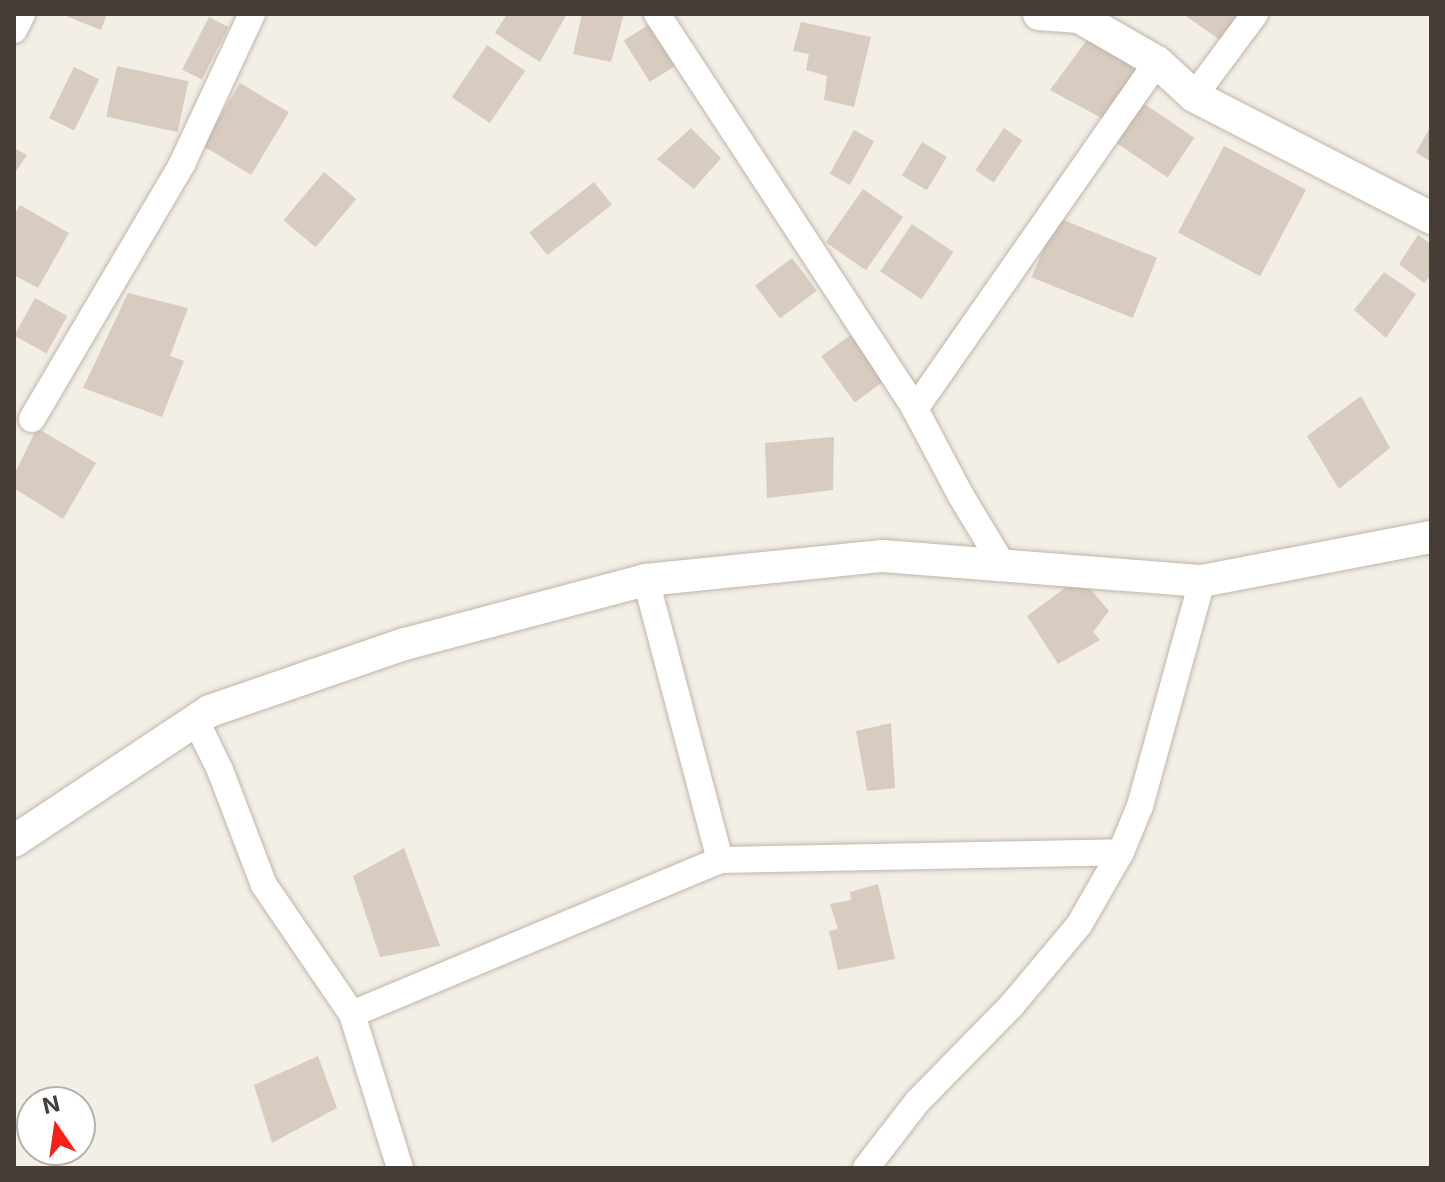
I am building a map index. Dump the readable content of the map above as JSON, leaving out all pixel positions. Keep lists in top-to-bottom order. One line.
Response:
{"north":"top"}
